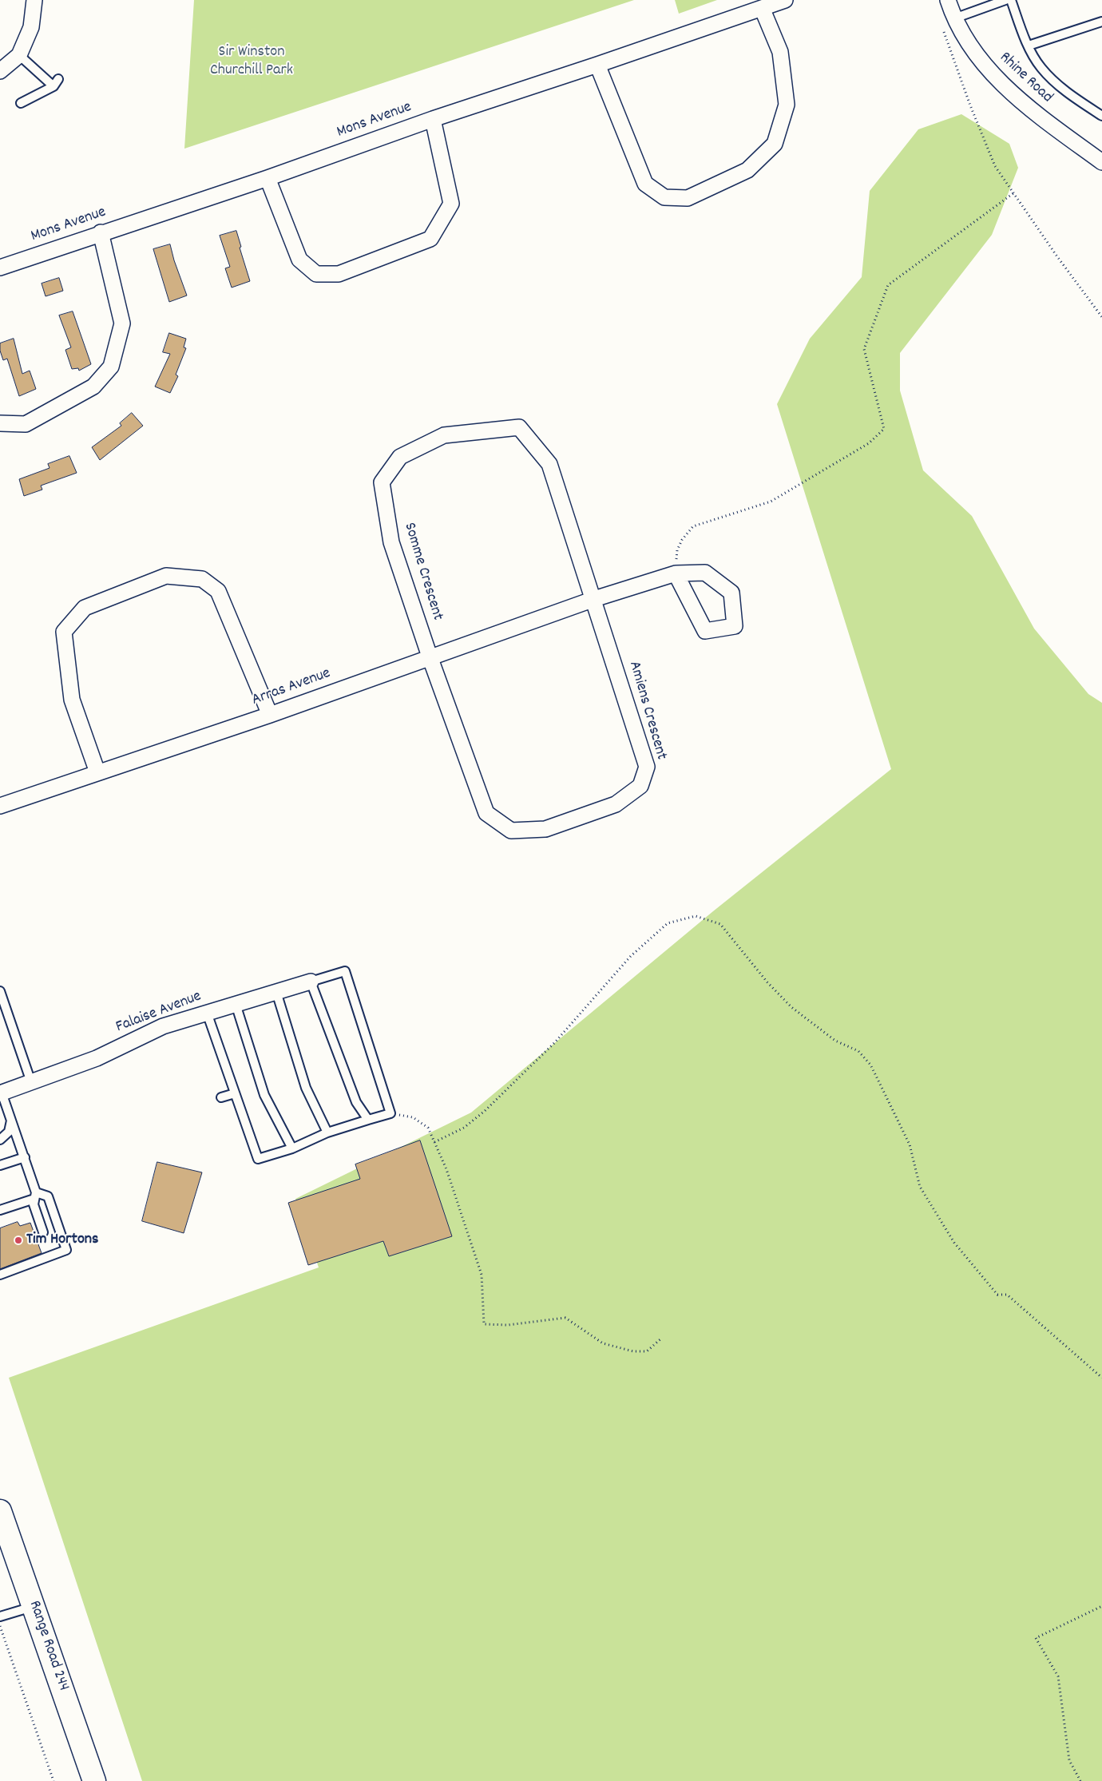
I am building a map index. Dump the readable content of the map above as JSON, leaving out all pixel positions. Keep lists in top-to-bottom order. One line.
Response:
{"streets":{"street":["Rhine Road","Mons Avenue","Somme Crescent","Arras Avenue","Amiens Crescent","Falaise Avenue","Range Road 244"]},"crossings":[["Somme Crescent","Arras Avenue"],["Somme Crescent","Amiens Crescent"],["Arras Avenue","Amiens Crescent"]],"parks":["Sir Winston Churchill Park"],"places":["Tim Hortons"]}
